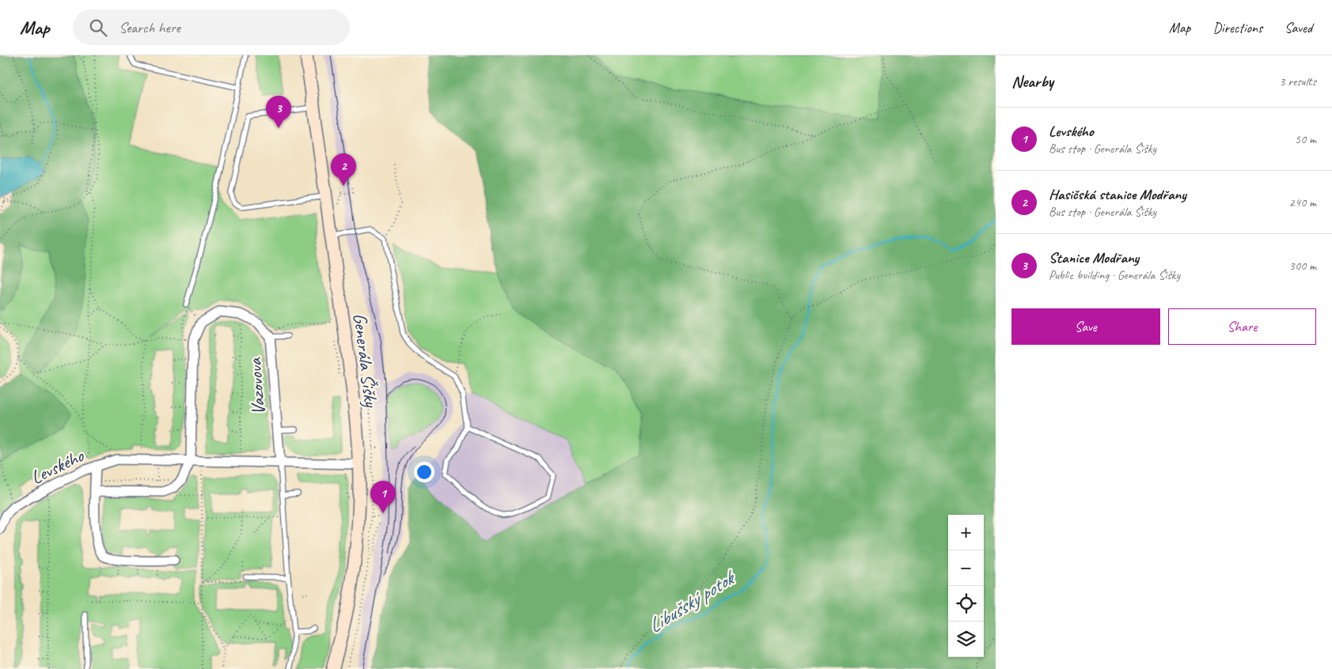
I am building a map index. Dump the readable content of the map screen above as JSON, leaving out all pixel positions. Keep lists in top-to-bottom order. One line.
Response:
{"streets":{"main road":["Generála Šišky"],"street":["Vazovova","Levského"]},"crossings":[["Generála Šišky","Levského"],["Vazovova","Levského"]],"water":["Libušský potok"],"page":{"header":"Map","search":"Search here","nav":["Map","Directions","Saved"],"heading":["Nearby","3 results"],"pins":["3","2","1"],"list":[{"mark":"1","name":"Levského","note":"Bus stop · Generála Šišky","value":"50 m"},{"mark":"2","name":"Hasičská stanice Modřany","note":"Bus stop · Generála Šišky","value":"240 m"},{"mark":"3","name":"Stanice Modřany","note":"Public building · Generála Šišky","value":"300 m"}],"buttons":["Save","Share"],"map_buttons":["+","−"]}}
